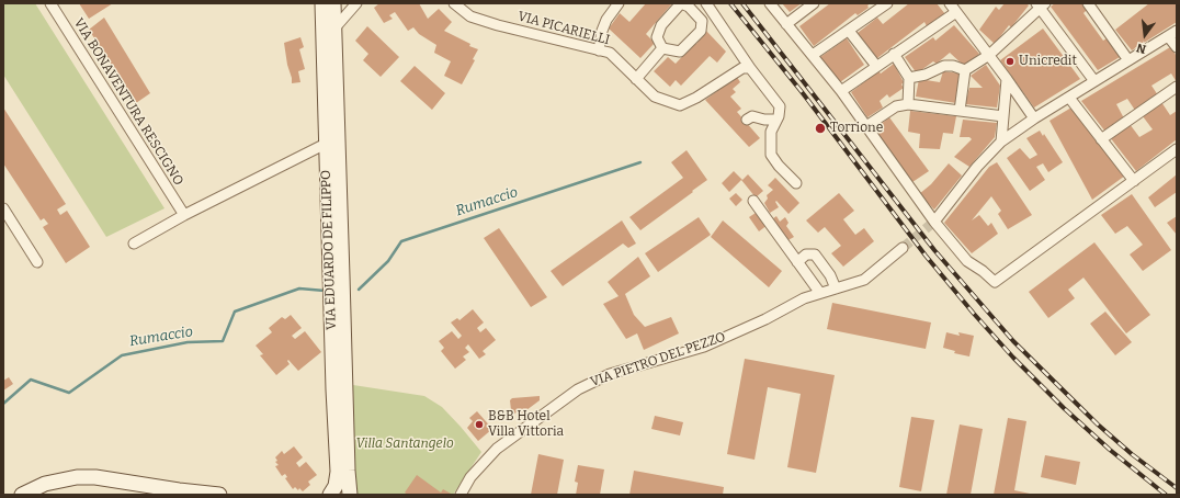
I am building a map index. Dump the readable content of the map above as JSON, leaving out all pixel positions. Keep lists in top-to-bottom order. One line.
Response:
{"streets":{"street":["VIA PICARIELLI","VIA BONAVENTURA RESCIGNO","VIA EDUARDO DE FILIPPO","VIA PIETRO DEL PEZZO"]},"water":["Rumaccio"],"parks":["Villa Santangelo"],"places":["Unicredit","Torrione","B&B Hotel Villa Vittoria"],"north":"bottom"}
